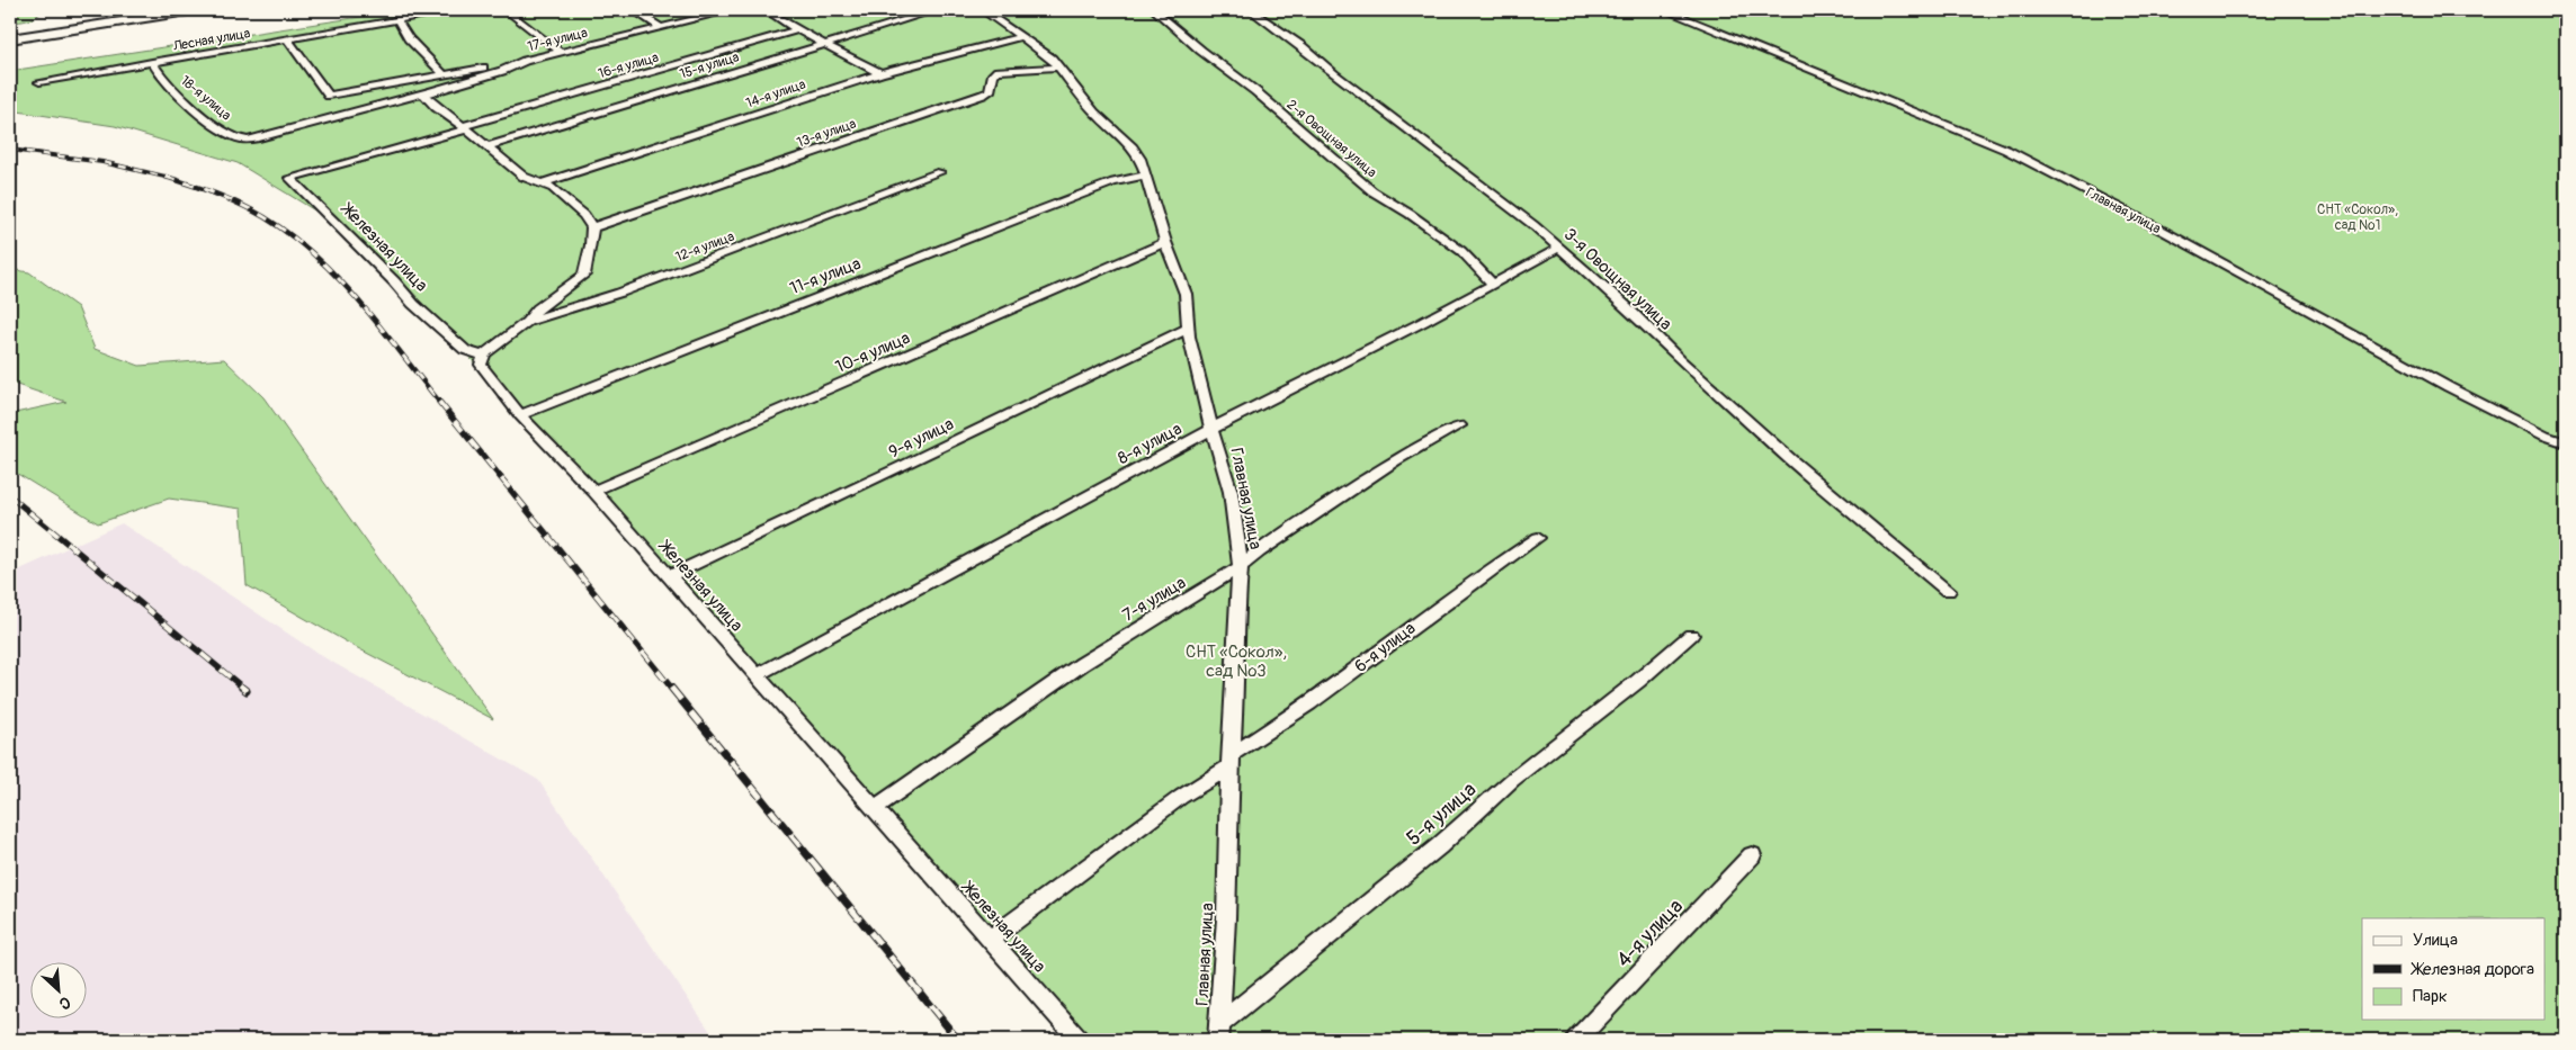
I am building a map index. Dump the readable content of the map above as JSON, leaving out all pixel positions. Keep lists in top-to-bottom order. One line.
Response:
{"streets":{"street":["Лесная улица","17-я улица","16-я улица","15-я улица","14-я улица","18-я улица","13-я улица","2-я Овощная улица","Главная улица","12-я улица","Железная улица","11-я улица","3-я Овощная улица","10-я улица","9-я улица","8-я улица","7-я улица","6-я улица","5-я улица","4-я улица"]},"crossings":[["Лесная улица","18-я улица"],["17-я улица","18-я улица"],["16-я улица","Железная улица"],["14-я улица","Главная улица"],["13-я улица","Главная улица"],["2-я Овощная улица","8-я улица"],["Главная улица","11-я улица"],["Главная улица","10-я улица"],["Главная улица","9-я улица"],["Главная улица","8-я улица"],["Главная улица","7-я улица"],["Главная улица","6-я улица"],["Главная улица","5-я улица"],["12-я улица","Железная улица"],["Железная улица","11-я улица"],["Железная улица","10-я улица"],["Железная улица","9-я улица"],["Железная улица","8-я улица"],["Железная улица","7-я улица"],["Железная улица","6-я улица"],["3-я Овощная улица","8-я улица"]],"parks":["СНТ «Сокол», сад №1","СНТ «Сокол», сад №3"],"legend":["Улица","Железная дорога","Парк"],"north":"bottom right"}
